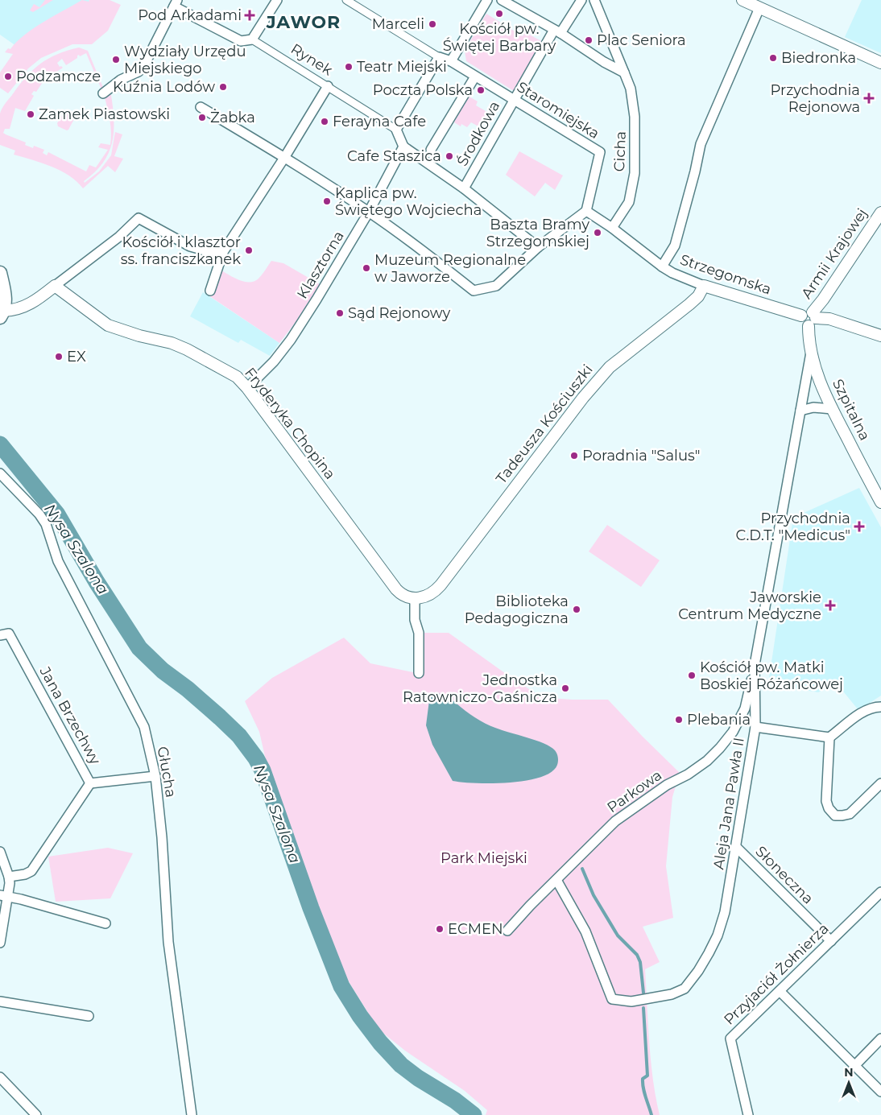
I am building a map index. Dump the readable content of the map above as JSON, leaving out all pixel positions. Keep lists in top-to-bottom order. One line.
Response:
{"streets":{"street":["Rynek","Staromiejska","Środkowa","Cicha","Armii Krajowej","Klasztorna","Strzegomska","Szpitalna","Fryderyka Chopina","Tadeusza Kościuszki","Jana Brzechwy","Głucha","Parkowa","Aleja Jana Pawła II","Słoneczna","Przyjaciół Żołnierza"]},"crossings":[["Staromiejska","Środkowa"],["Staromiejska","Strzegomska"],["Cicha","Strzegomska"],["Armii Krajowej","Strzegomska"],["Armii Krajowej","Szpitalna"],["Klasztorna","Fryderyka Chopina"],["Strzegomska","Szpitalna"],["Strzegomska","Tadeusza Kościuszki"],["Szpitalna","Aleja Jana Pawła II"],["Fryderyka Chopina","Tadeusza Kościuszki"],["Jana Brzechwy","Głucha"],["Parkowa","Aleja Jana Pawła II"],["Aleja Jana Pawła II","Słoneczna"],["Słoneczna","Przyjaciół Żołnierza"]],"districts":["JAWOR"],"water":["Nysa Szalona"],"parks":["Park Miejski"],"places":{"other":["Kościół pw. Świętej Barbary","Marceli","Plac Seniora","Biedronka","Wydziały Urzędu Miejskiego","Teatr Miejski","Podzamcze","Kuźnia Lodów","Poczta Polska","Zamek Piastowski","Żabka","Ferayna Cafe","Cafe Staszica","Kaplica pw. Świętego Wojciecha","Baszta Bramy Strzegomskiej","Kościół i klasztor ss. franciszkanek","Muzeum Regionalne w Jaworze","Sąd Rejonowy","EX","Poradnia \"Salus\"","Biblioteka Pedagogiczna","Kościół pw. Matki Boskiej Różańcowej","Jednostka Ratowniczo-Gaśnicza","Plebania","ECMEN"],"health":["Pod Arkadami","Przychodnia Rejonowa","Przychodnia C.D.T. \"Medicus\"","Jaworskie Centrum Medyczne"]},"north":"top"}
